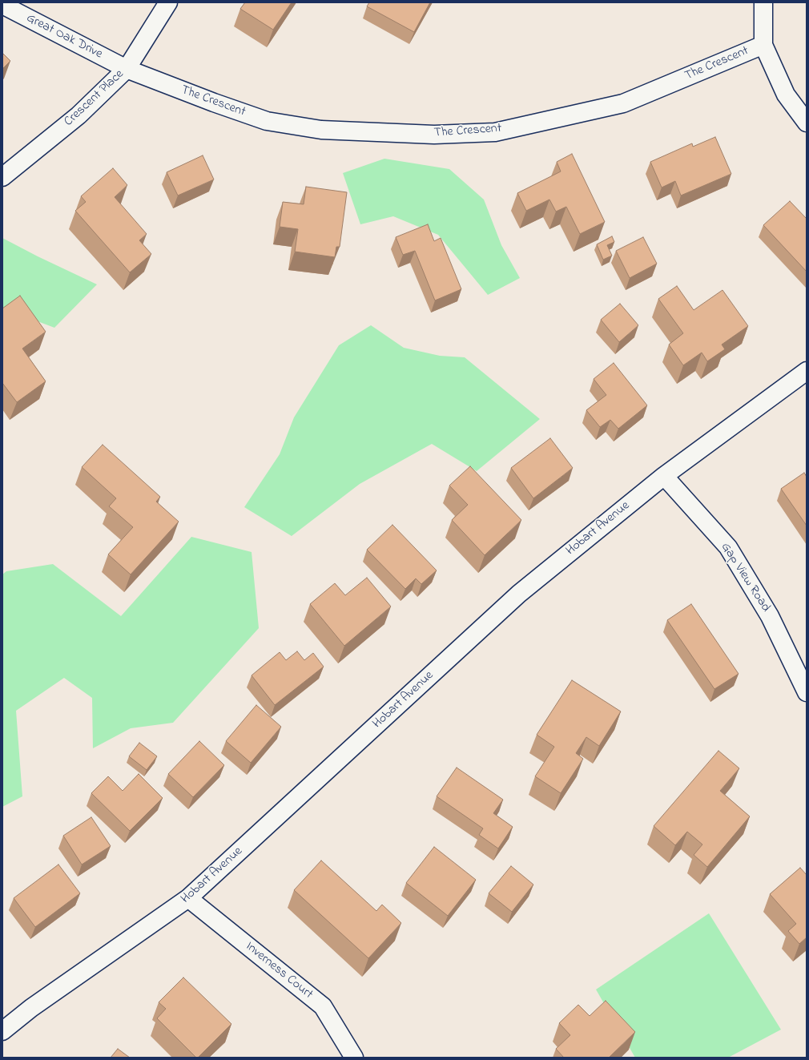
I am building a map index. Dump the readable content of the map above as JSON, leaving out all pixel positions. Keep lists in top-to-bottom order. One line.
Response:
{"streets":{"street":["Great Oak Drive","The Crescent","Crescent Place","Hobart Avenue","Gap View Road","Inverness Court"]},"crossings":[["Great Oak Drive","The Crescent"],["Great Oak Drive","Crescent Place"],["The Crescent","Crescent Place"],["Hobart Avenue","Gap View Road"],["Hobart Avenue","Inverness Court"]]}
